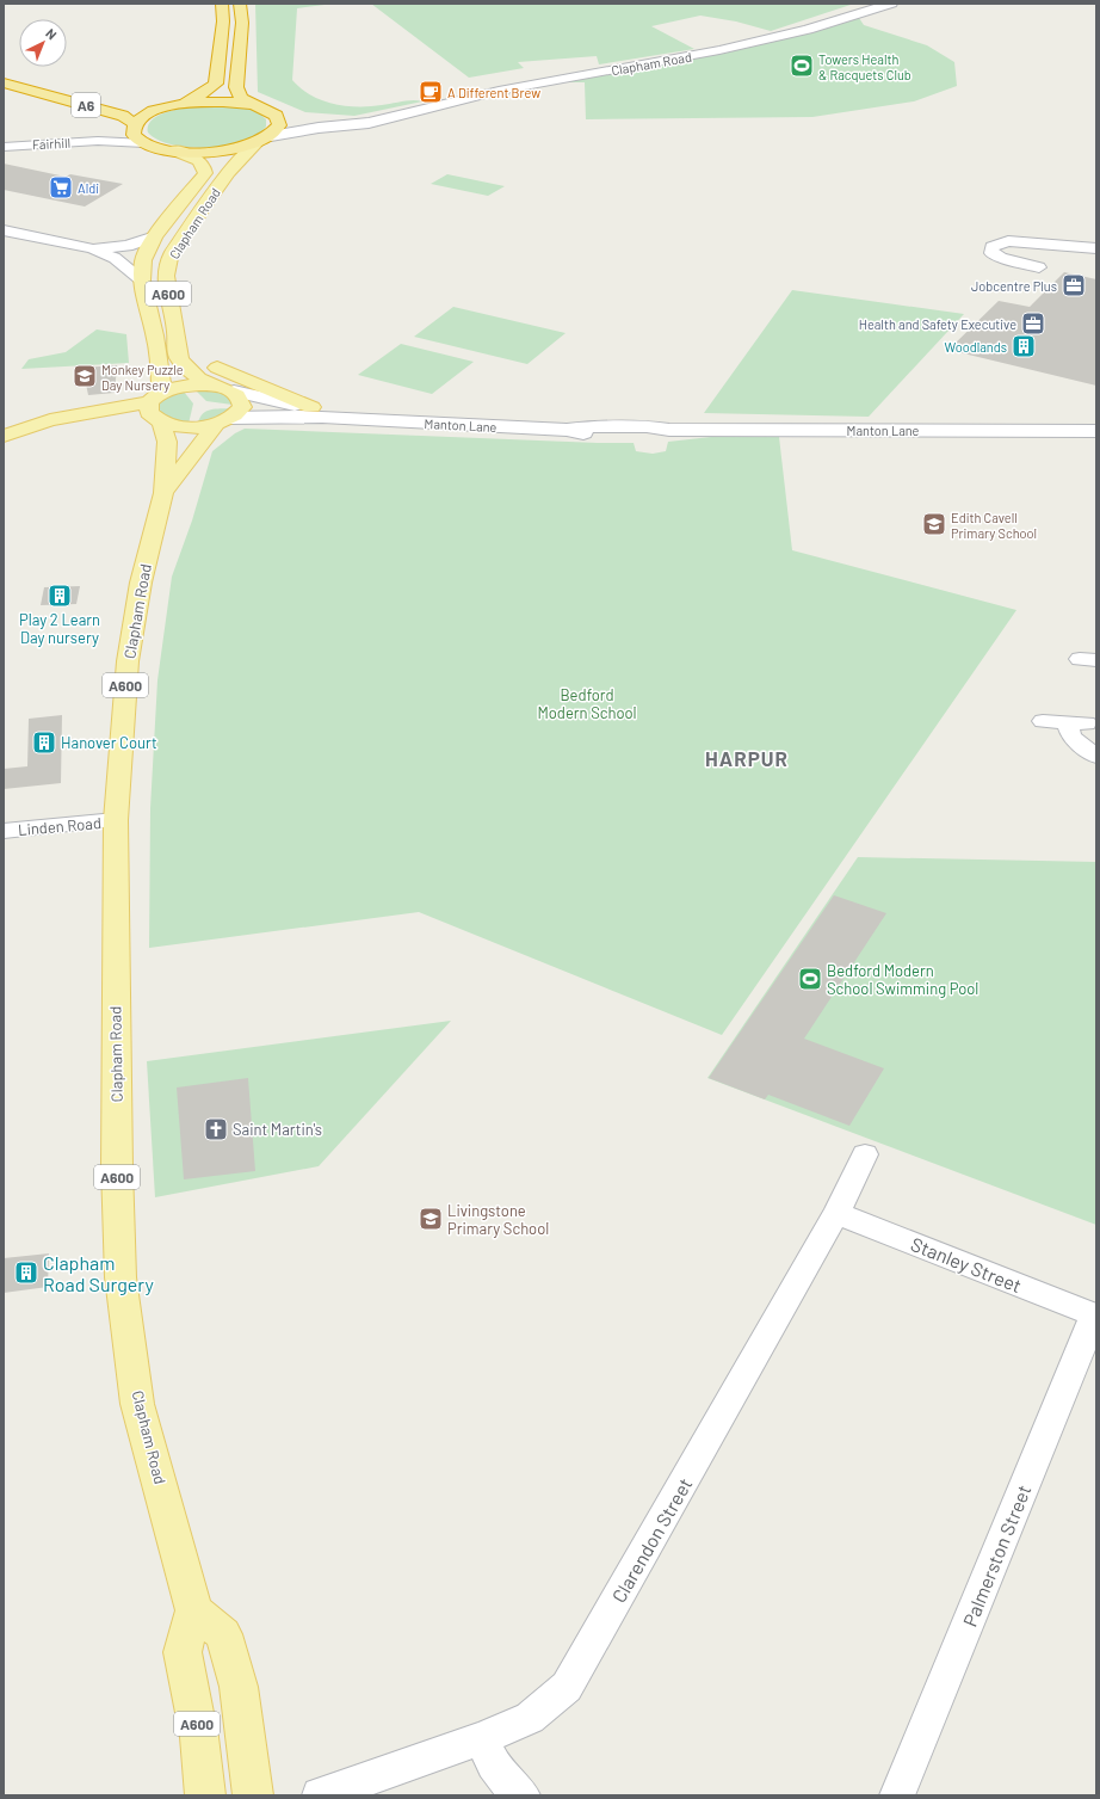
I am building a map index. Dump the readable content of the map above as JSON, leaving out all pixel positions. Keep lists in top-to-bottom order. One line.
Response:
{"streets":{"highway":["A6"],"main road":["Clapham Road","A600"],"street":["Fairhill","Manton Lane","Linden Road","Stanley Street","Clarendon Street","Palmerston Street"]},"crossings":[["Clapham Road","A600"],["Clapham Road","Manton Lane"],["Clapham Road","Linden Road"],["A6","Fairhill"],["A600","Manton Lane"],["Stanley Street","Clarendon Street"],["Stanley Street","Palmerston Street"]],"districts":["HARPUR"],"parks":["Bedford Modern School"],"places":{"sports":["Towers Health & Racquets Club","Bedford Modern School Swimming Pool"],"cafe":["A Different Brew"],"supermarket":["Aldi"],"office":["Jobcentre Plus","Health and Safety Executive"],"building":["Woodlands","Play 2 Learn Day nursery","Hanover Court","Clapham Road Surgery"],"school or university":["Monkey Puzzle Day Nursery","Edith Cavell Primary School","Livingstone Primary School"],"church":["Saint Martin's"]},"north":"top right"}
